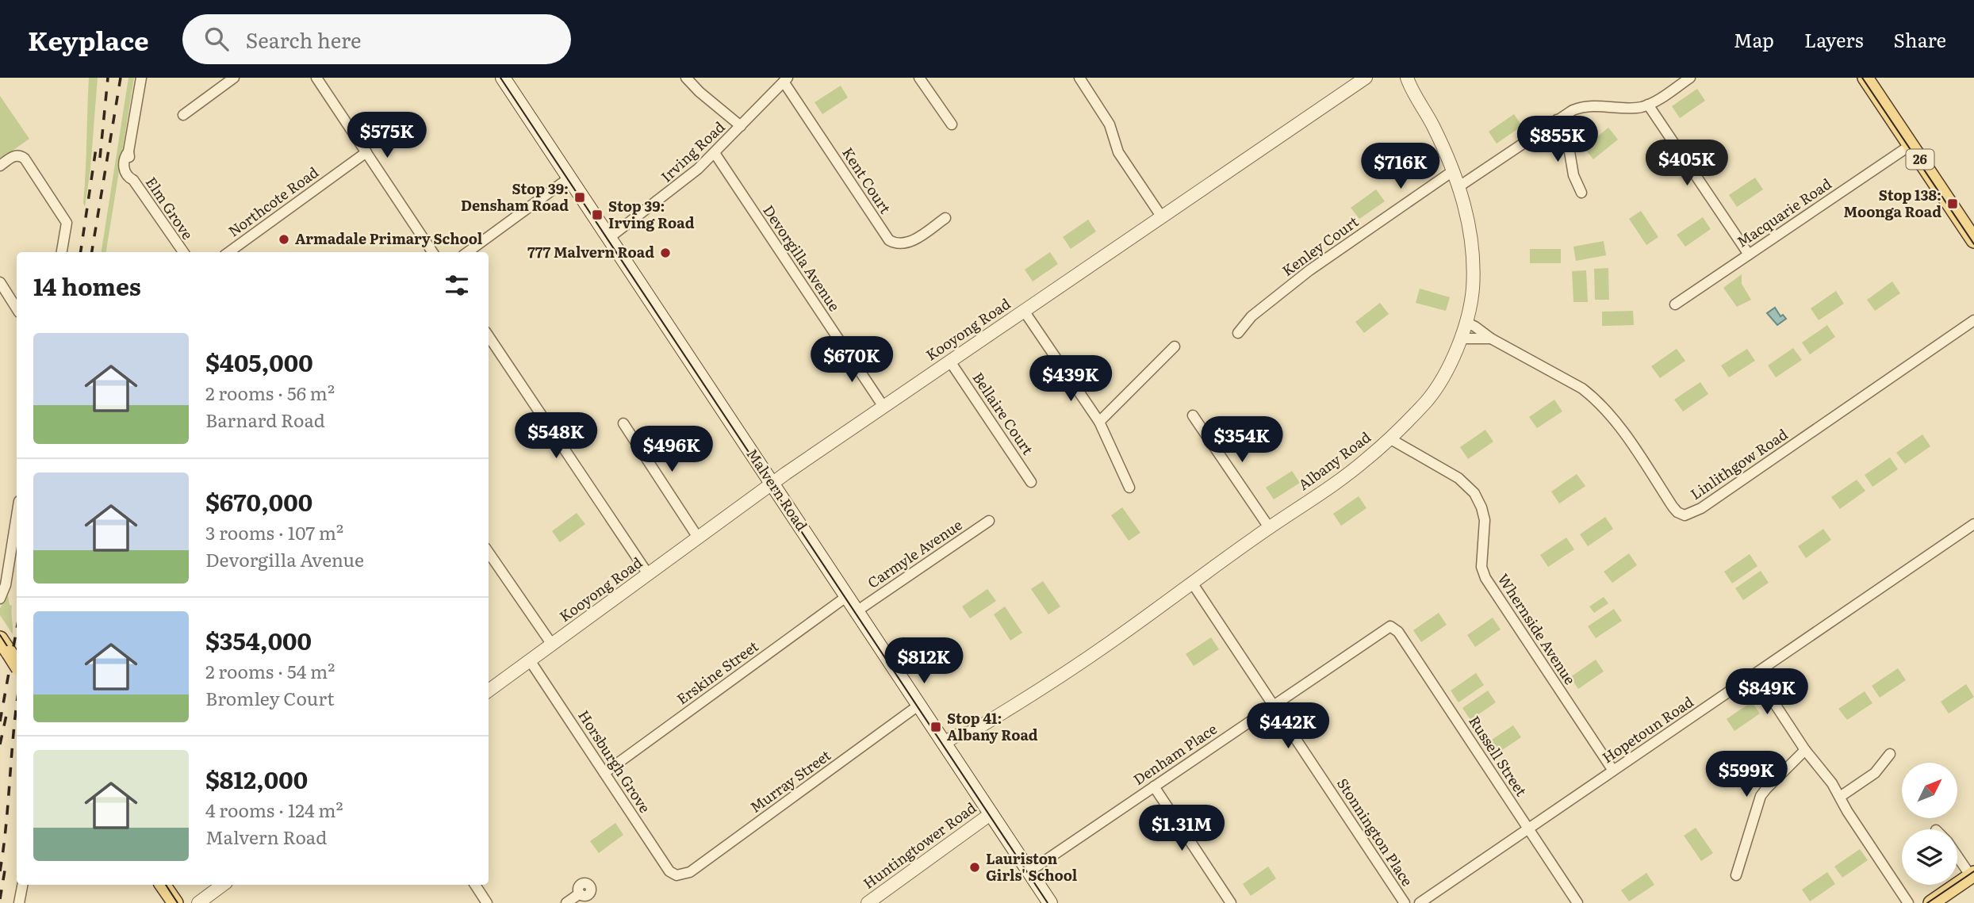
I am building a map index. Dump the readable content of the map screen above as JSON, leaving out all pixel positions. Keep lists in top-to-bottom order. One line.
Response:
{"streets":{"main road":["26","Malvern Road"],"street":["Irving Road","Kent Court","Northcote Road","Elm Grove","Macquarie Road","Kenley Court","Devorgilla Avenue","Kooyong Road","Bellaire Court","Albany Road","Linlithgow Road","Carmyle Avenue","Whernside Avenue","Erskine Street","Hopetoun Road","Denham Place","Russell Street","Horsburgh Grove","Murray Street","Stonnington Place","Huntingtower Road"]},"crossings":[["Irving Road","Kent Court"],["Irving Road","Devorgilla Avenue"],["Irving Road","Malvern Road"],["26","Macquarie Road"],["Kenley Court","Albany Road"],["Devorgilla Avenue","Kooyong Road"],["Kooyong Road","Bellaire Court"],["Kooyong Road","Malvern Road"],["Kooyong Road","Horsburgh Grove"],["Albany Road","Linlithgow Road"],["Albany Road","Malvern Road"],["Albany Road","Whernside Avenue"],["Albany Road","Stonnington Place"],["Malvern Road","Carmyle Avenue"],["Malvern Road","Erskine Street"],["Malvern Road","Denham Place"],["Malvern Road","Murray Street"],["Malvern Road","Huntingtower Road"],["Whernside Avenue","Hopetoun Road"],["Erskine Street","Horsburgh Grove"],["Hopetoun Road","Russell Street"],["Denham Place","Russell Street"],["Denham Place","Stonnington Place"],["Horsburgh Grove","Murray Street"]],"places":{"transit":["Stop 39: Densham Road","Stop 138: Moonga Road","Stop 39: Irving Road","Stop 41: Albany Road"],"other":["Armadale Primary School","777 Malvern Road","Lauriston Girls' School"]},"north":"top right","page":{"header":"Keyplace","search":"Search here","nav":["Map","Layers","Share"],"price":["$575K","$855K","$405K","$716K","$670K","$439K","$548K","$354K","$496K","$812K","$849K","$442K","$599K","$1.31M"],"heading":"14 homes","list":[{"name":"$405,000","note":"2 rooms · 56 m² · Barnard Road"},{"name":"$670,000","note":"3 rooms · 107 m² · Devorgilla Avenue"},{"name":"$354,000","note":"2 rooms · 54 m² · Bromley Court"},{"name":"$812,000","note":"4 rooms · 124 m² · Malvern Road"}]}}
